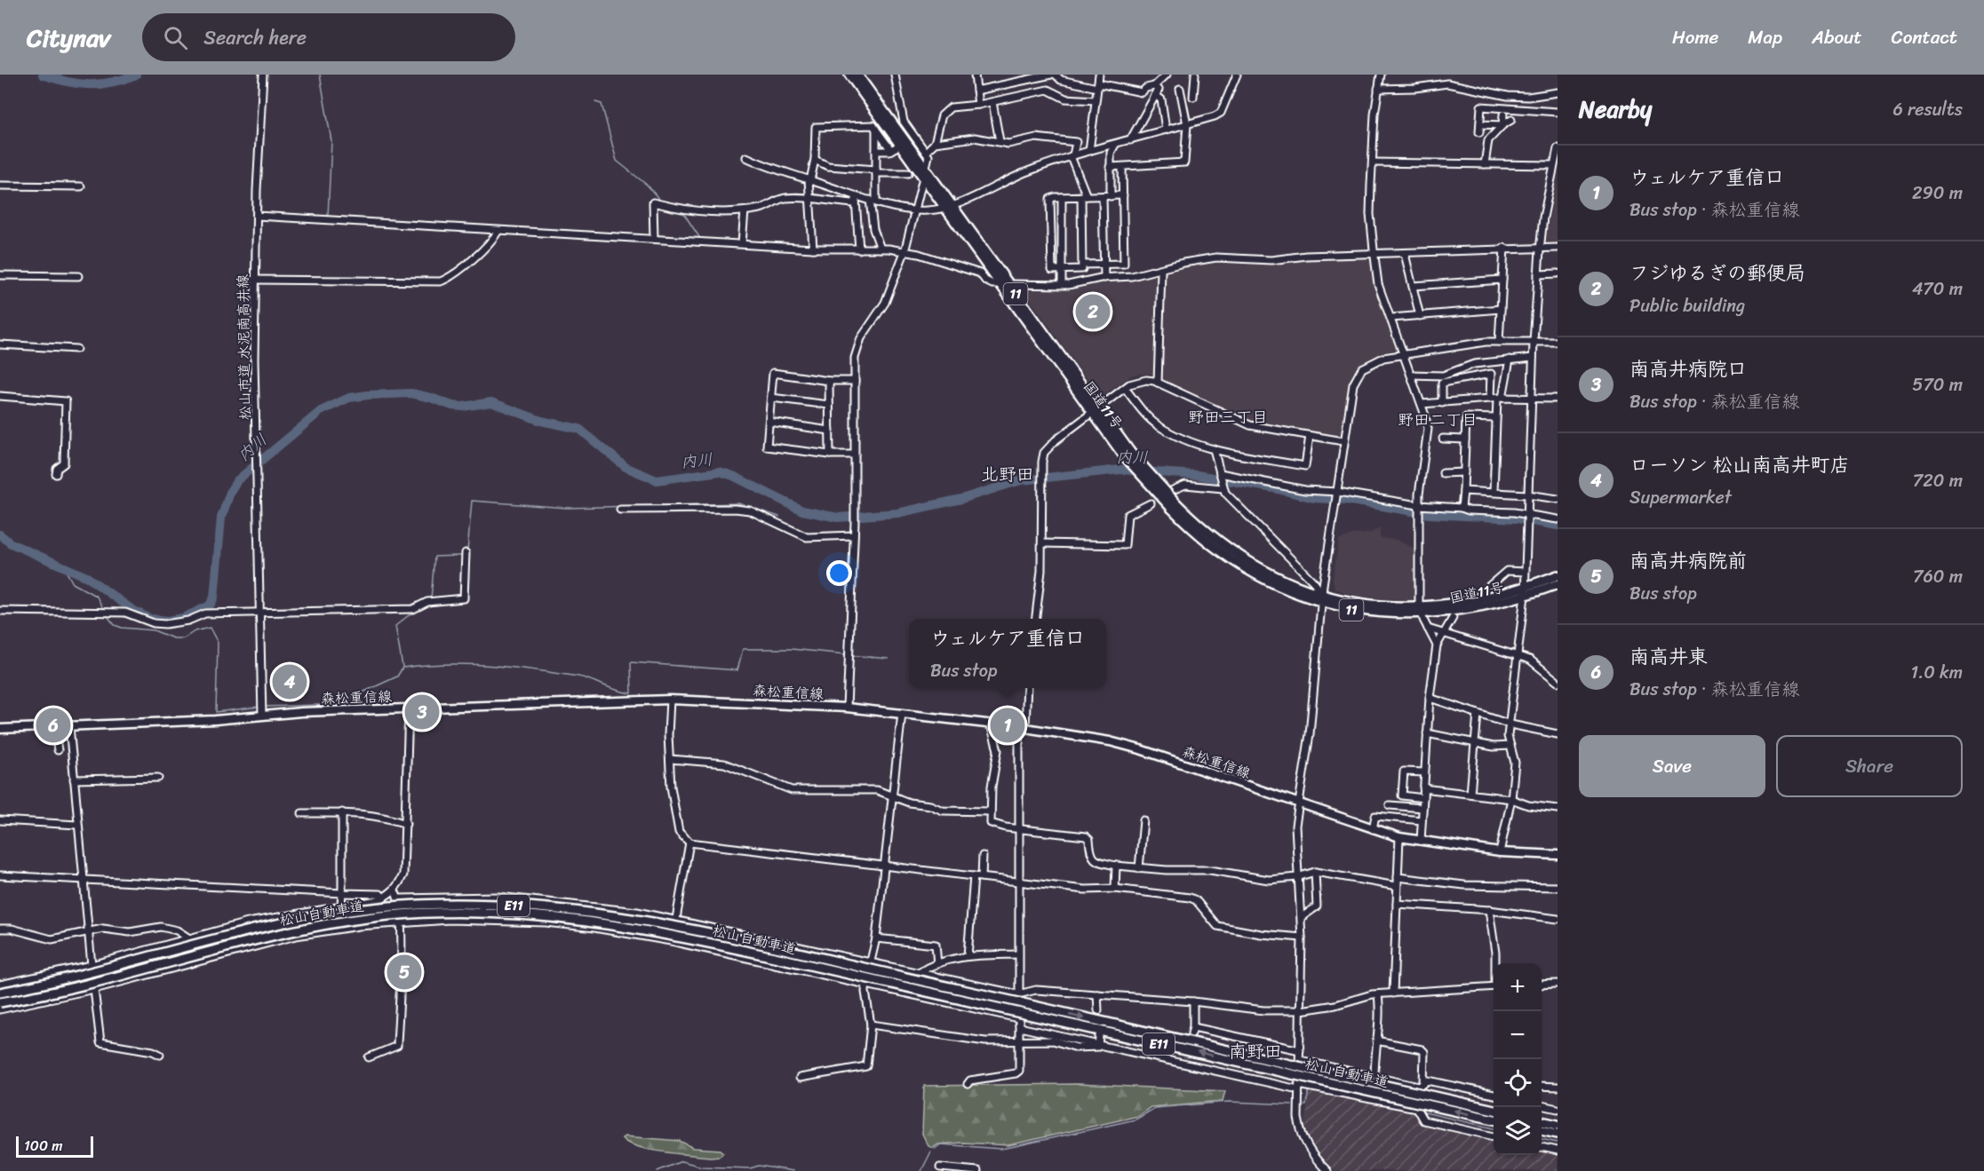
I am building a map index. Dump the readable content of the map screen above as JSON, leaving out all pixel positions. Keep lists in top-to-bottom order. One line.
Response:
{"streets":{"highway":["11","国道11号","E11","松山自動車道"],"main road":["森松重信線"],"street":["松山市道 水泥南高井線"]},"crossings":[["松山市道 水泥南高井線","森松重信線"]],"districts":["野田三丁目","野田二丁目","北野田","南野田"],"water":["内川"],"scale_bar":"100 m","page":{"header":"Citynav","search":"Search here","nav":["Home","Map","About","Contact"],"heading":["Nearby","6 results"],"list":[{"mark":"1","name":"ウェルケア重信口","note":"Bus stop · 森松重信線","value":"290 m"},{"mark":"2","name":"フジゆるぎの郵便局","note":"Public building","value":"470 m"},{"mark":"3","name":"南高井病院口","note":"Bus stop · 森松重信線","value":"570 m"},{"mark":"4","name":"ローソン 松山南高井町店","note":"Supermarket","value":"720 m"},{"mark":"5","name":"南高井病院前","note":"Bus stop","value":"760 m"},{"mark":"6","name":"南高井東","note":"Bus stop · 森松重信線","value":"1.0 km"}],"pins":["2","4","3","1","6","5"],"popup":["ウェルケア重信口","Bus stop"],"buttons":["Save","Share"],"map_buttons":["+","−"],"scale":"100 m"}}
